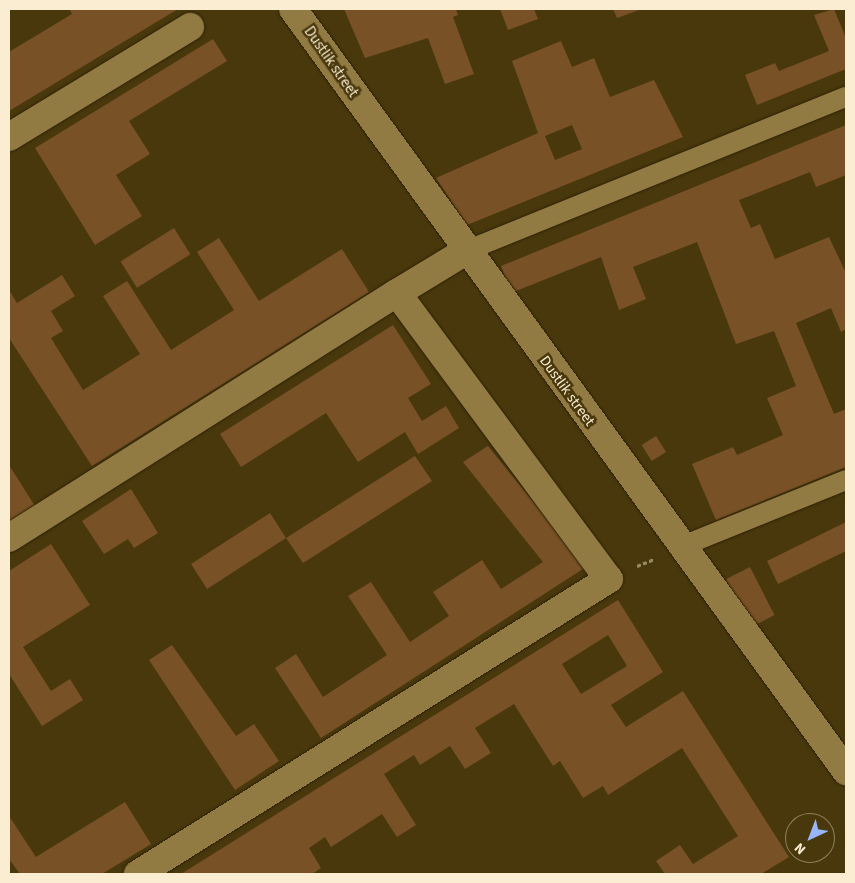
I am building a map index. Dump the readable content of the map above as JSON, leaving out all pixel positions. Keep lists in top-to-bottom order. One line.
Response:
{"streets":{"street":["Dustlik street"]},"north":"bottom left"}
